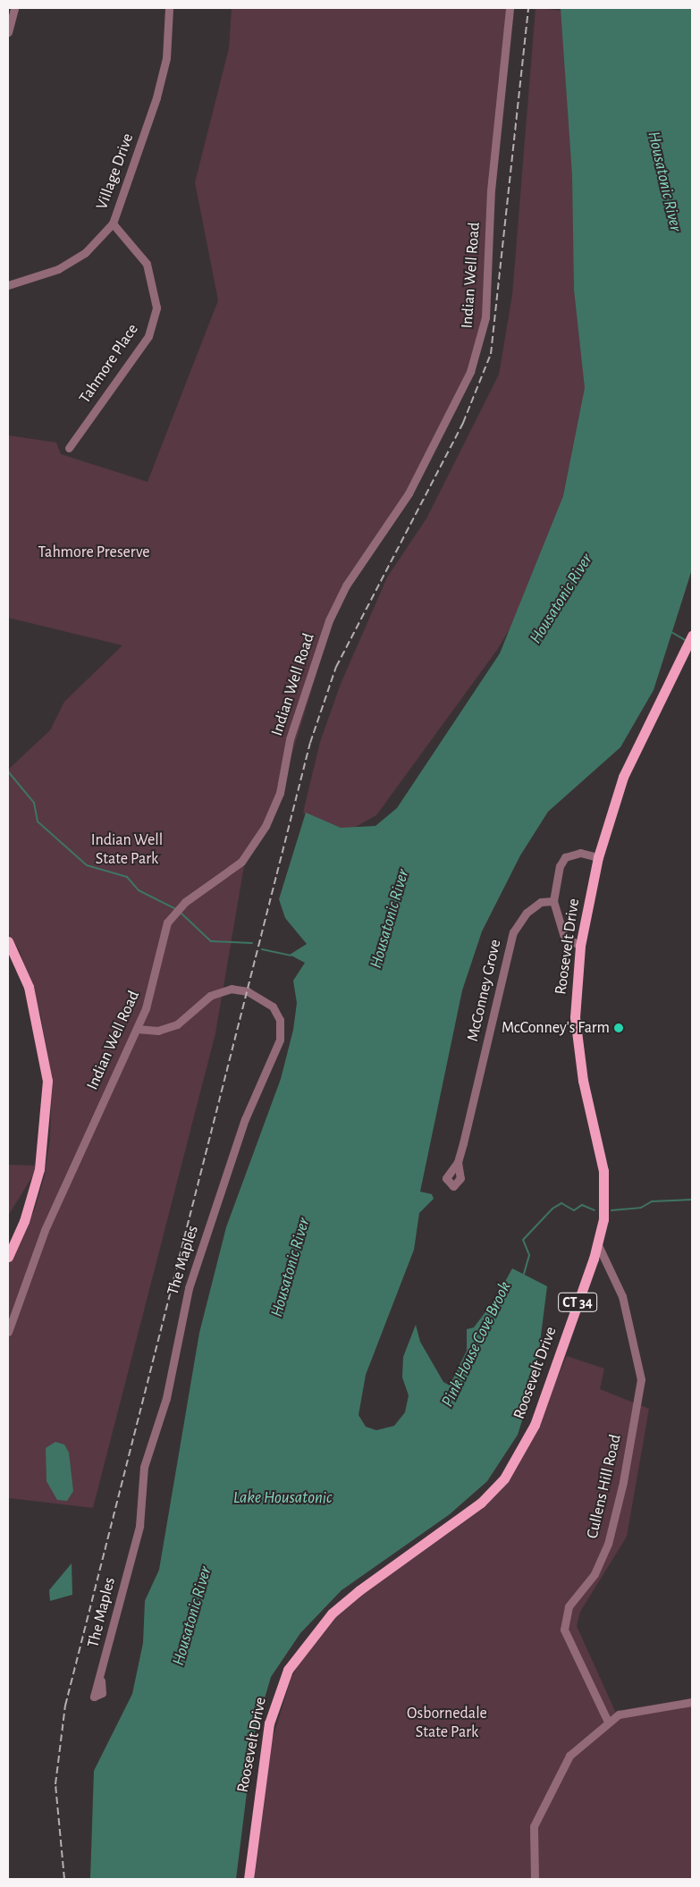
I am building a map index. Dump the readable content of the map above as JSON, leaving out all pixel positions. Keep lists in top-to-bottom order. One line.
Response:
{"streets":{"main road":["Roosevelt Drive","CT 34"],"street":["Village Drive","Indian Well Road","Tahmore Place","McConney Grove","The Maples","Cullens Hill Road"]},"crossings":[["Village Drive","Tahmore Place"],["Indian Well Road","The Maples"],["Roosevelt Drive","Cullens Hill Road"]],"water":["Housatonic River","Pink House Cove Brook","Lake Housatonic"],"parks":["Tahmore Preserve","Indian Well State Park","Osbornedale State Park"],"places":["McConney's Farm"]}
